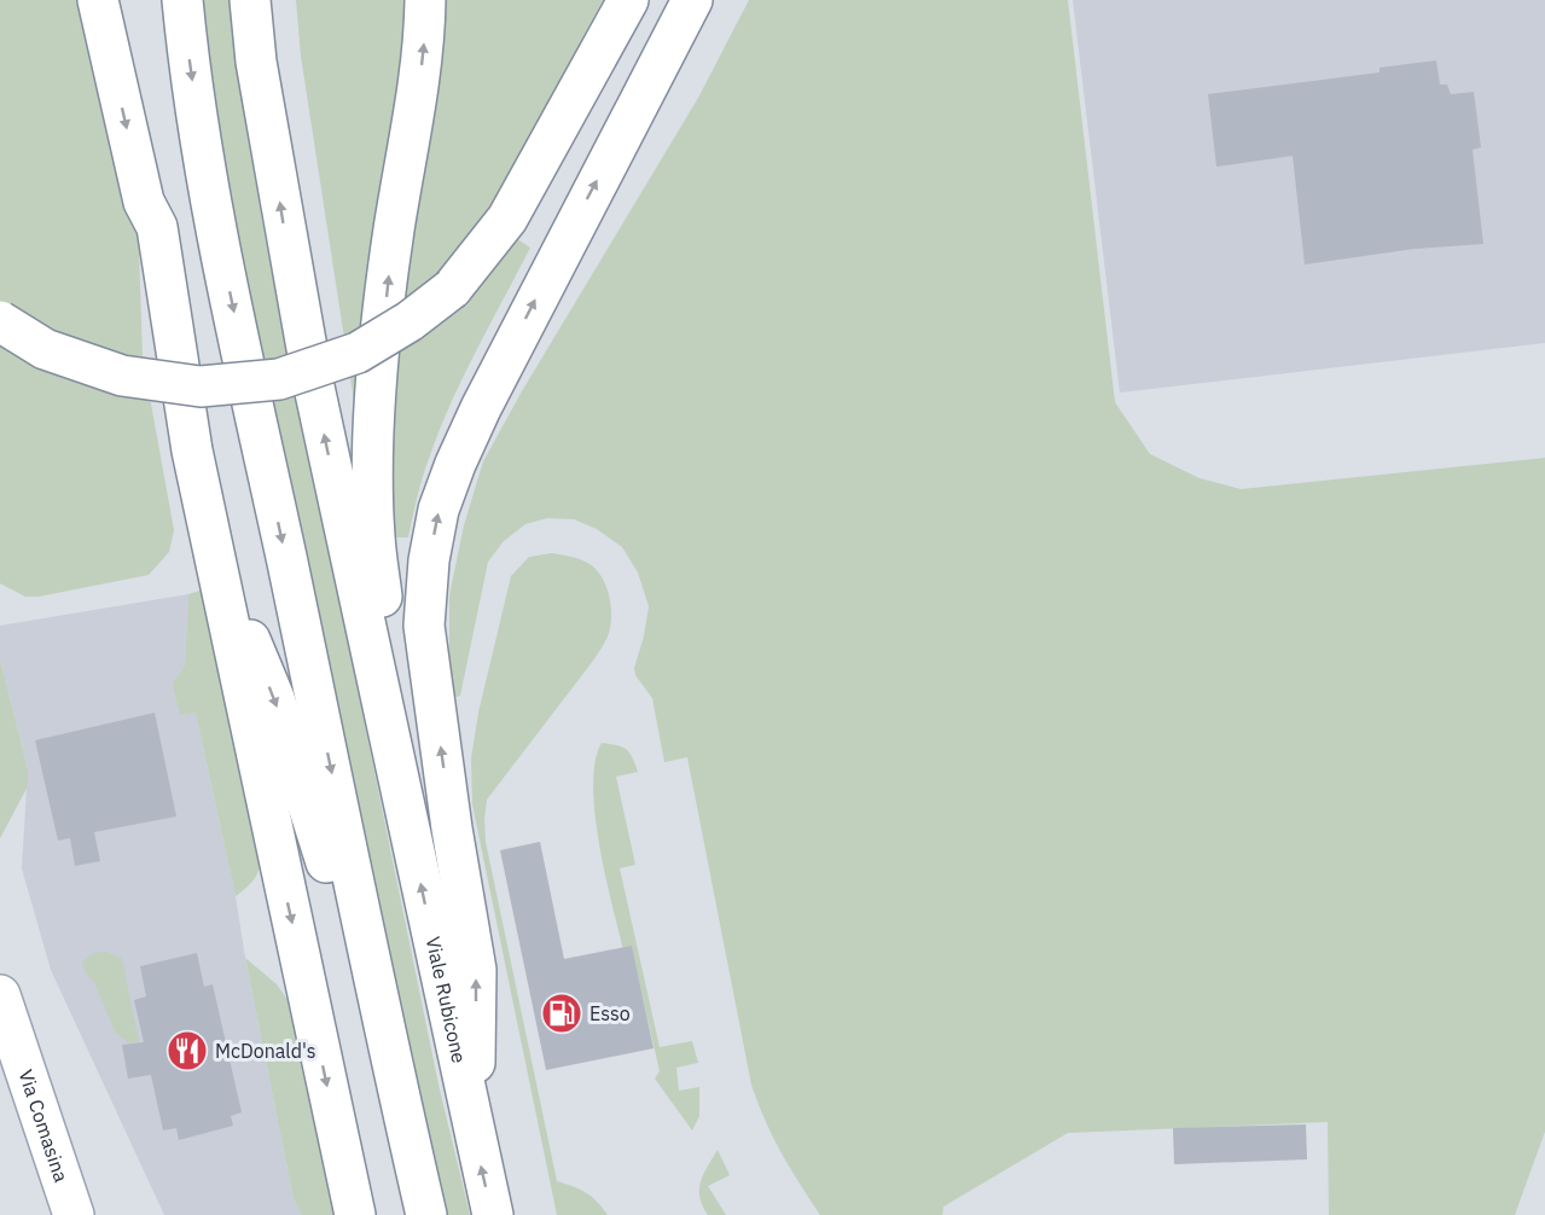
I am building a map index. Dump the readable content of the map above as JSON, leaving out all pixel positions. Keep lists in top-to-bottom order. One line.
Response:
{"streets":{"main road":["Viale Rubicone","Via Comasina"]},"places":{"fuel station":["Esso"],"restaurant":["McDonald's"]}}
